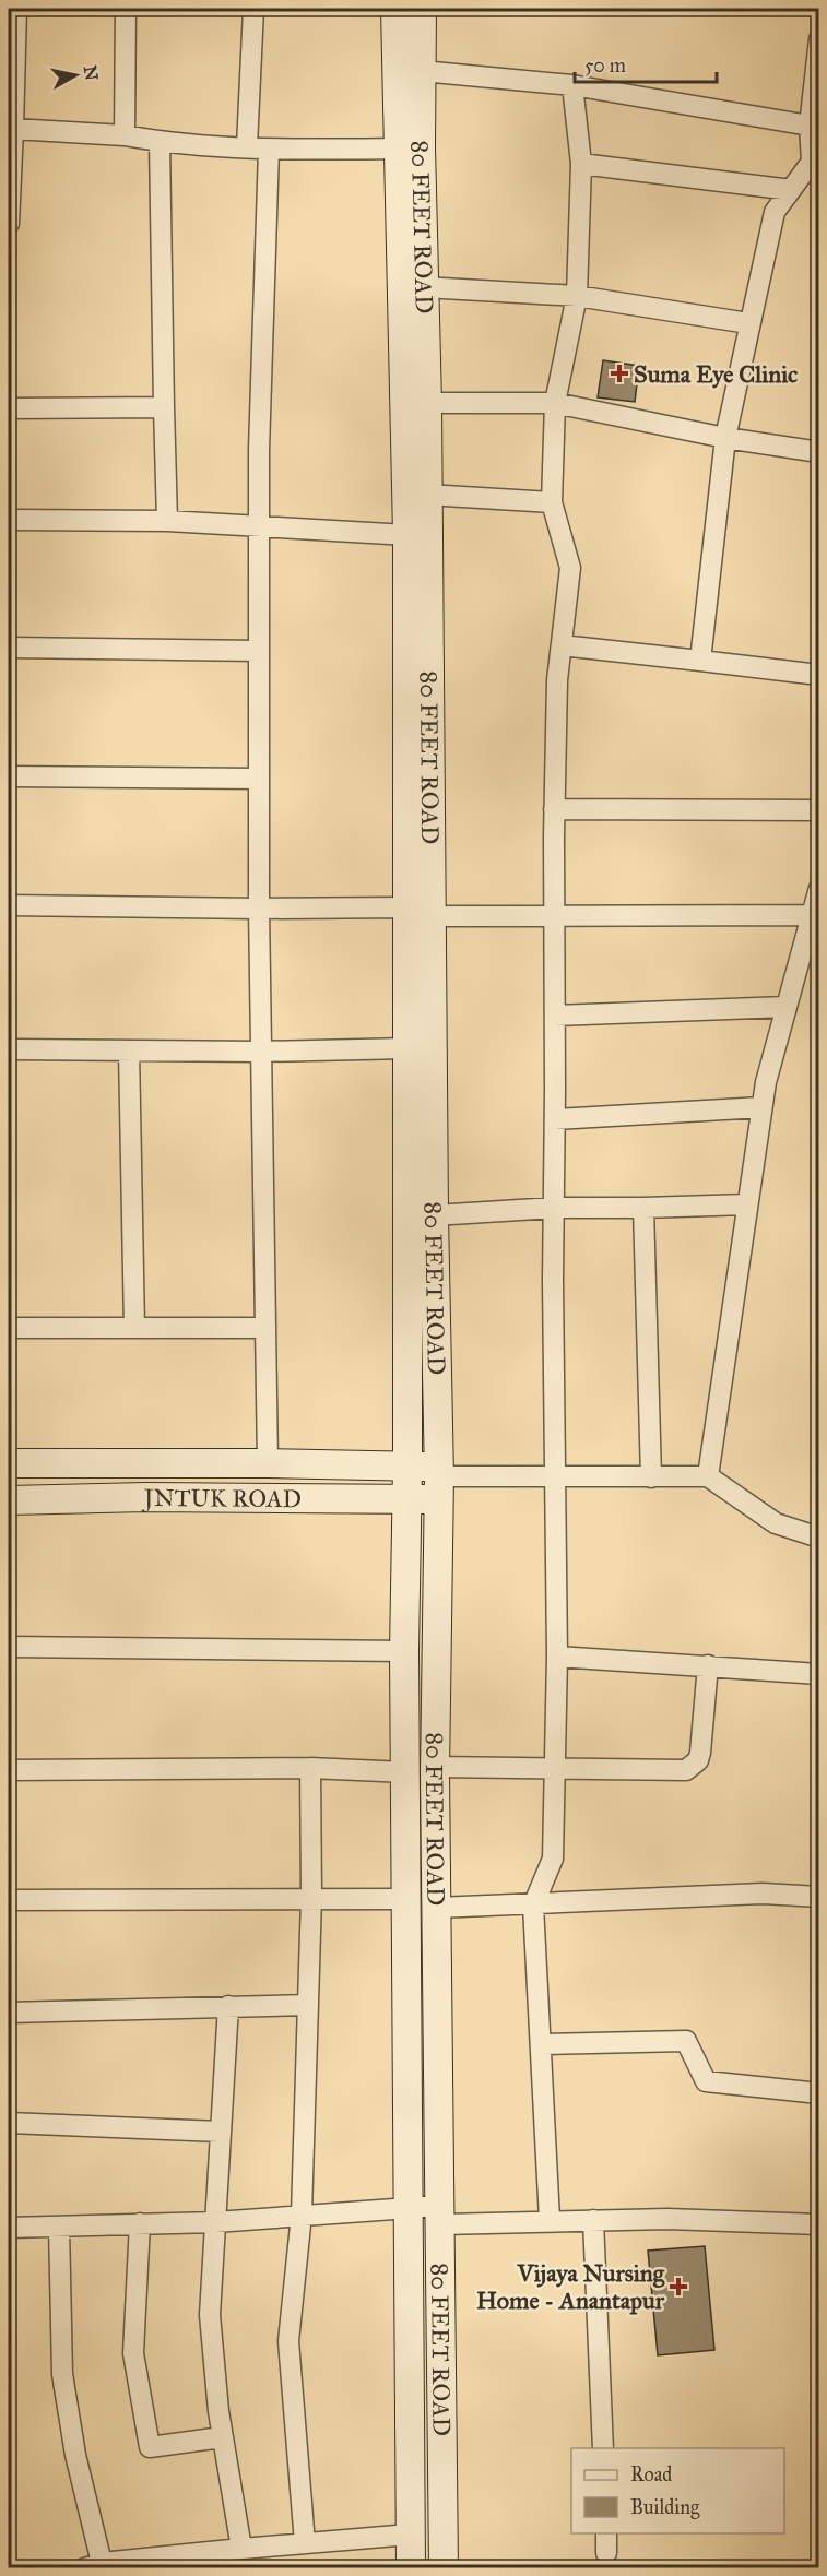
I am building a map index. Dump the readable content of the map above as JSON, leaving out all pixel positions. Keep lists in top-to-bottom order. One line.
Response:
{"streets":{"main road":["80 FEET ROAD","JNTUK ROAD"]},"crossings":[["80 FEET ROAD","JNTUK ROAD"]],"places":{"health":["Suma Eye Clinic","Vijaya Nursing Home - Anantapur"]},"legend":["Road","Building"],"scale_bar":"50 m","north":"right"}
